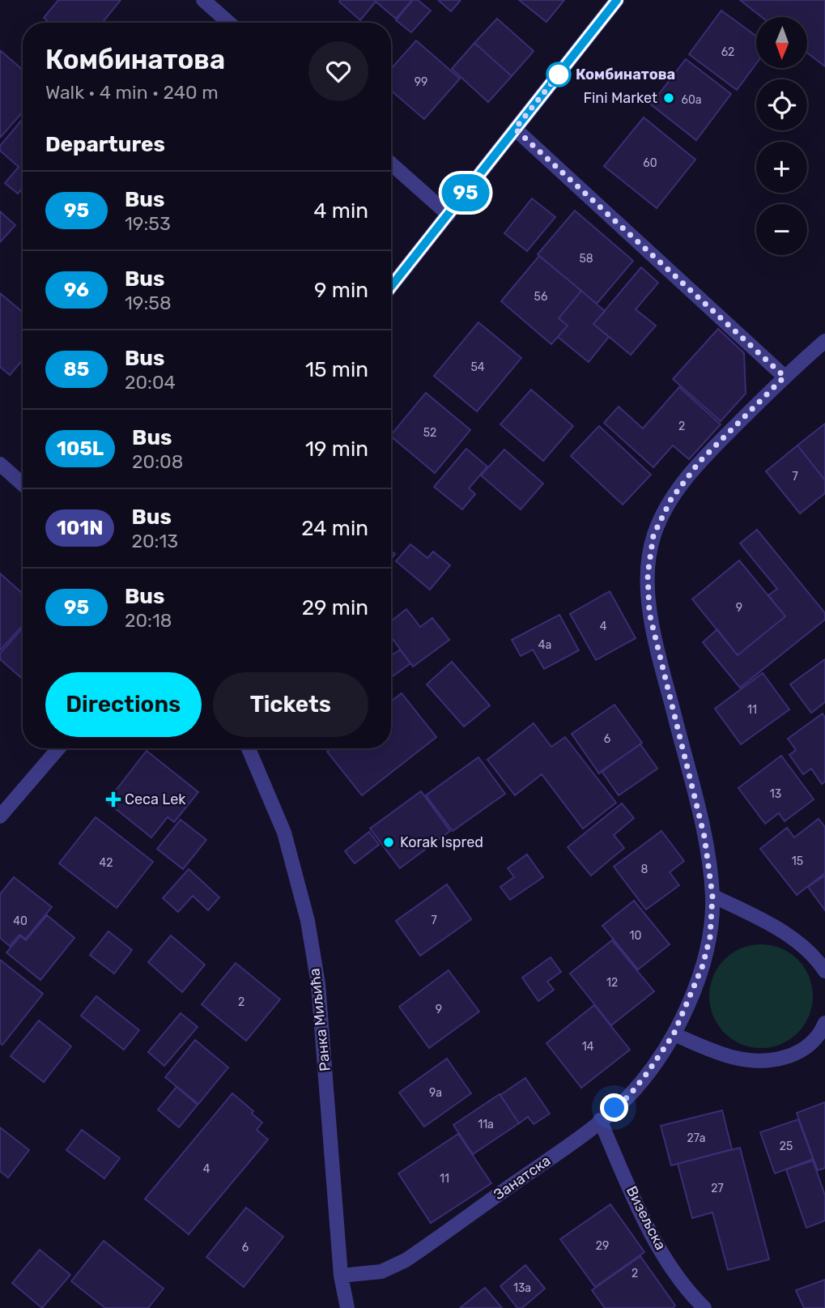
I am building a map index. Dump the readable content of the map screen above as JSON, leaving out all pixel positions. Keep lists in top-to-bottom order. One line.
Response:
{"streets":{"street":["Ранка Миљића","Занатска","Визељска"]},"crossings":[["Ранка Миљића","Занатска"],["Занатска","Визељска"]],"places":{"other":["Комбинатова","Fini Market","Korak Ispred"],"health":["Ceca Lek"]},"lines":["bus line 95"],"house_numbers":["62","99","60a","60","58","56","54","2","52","7","9","4","4a","11","6","13","15","42","8","7","40","10","12","2","9","14","9a","11a","27a","25","4","11","27","29","6","2","13a"],"north":"bottom","page":{"on_map":"95","map_buttons":["+","−"],"heading":[["Комбинатова","Walk · 4 min · 240 m"],"Departures"],"list":[{"mark":"95","name":"Bus","note":"19:53","value":"4 min"},{"mark":"96","name":"Bus","note":"19:58","value":"9 min"},{"mark":"85","name":"Bus","note":"20:04","value":"15 min"},{"mark":"105L","name":"Bus","note":"20:08","value":"19 min"},{"mark":"101N","name":"Bus","note":"20:13","value":"24 min"},{"mark":"95","name":"Bus","note":"20:18","value":"29 min"}],"buttons":["Directions","Tickets"]}}
